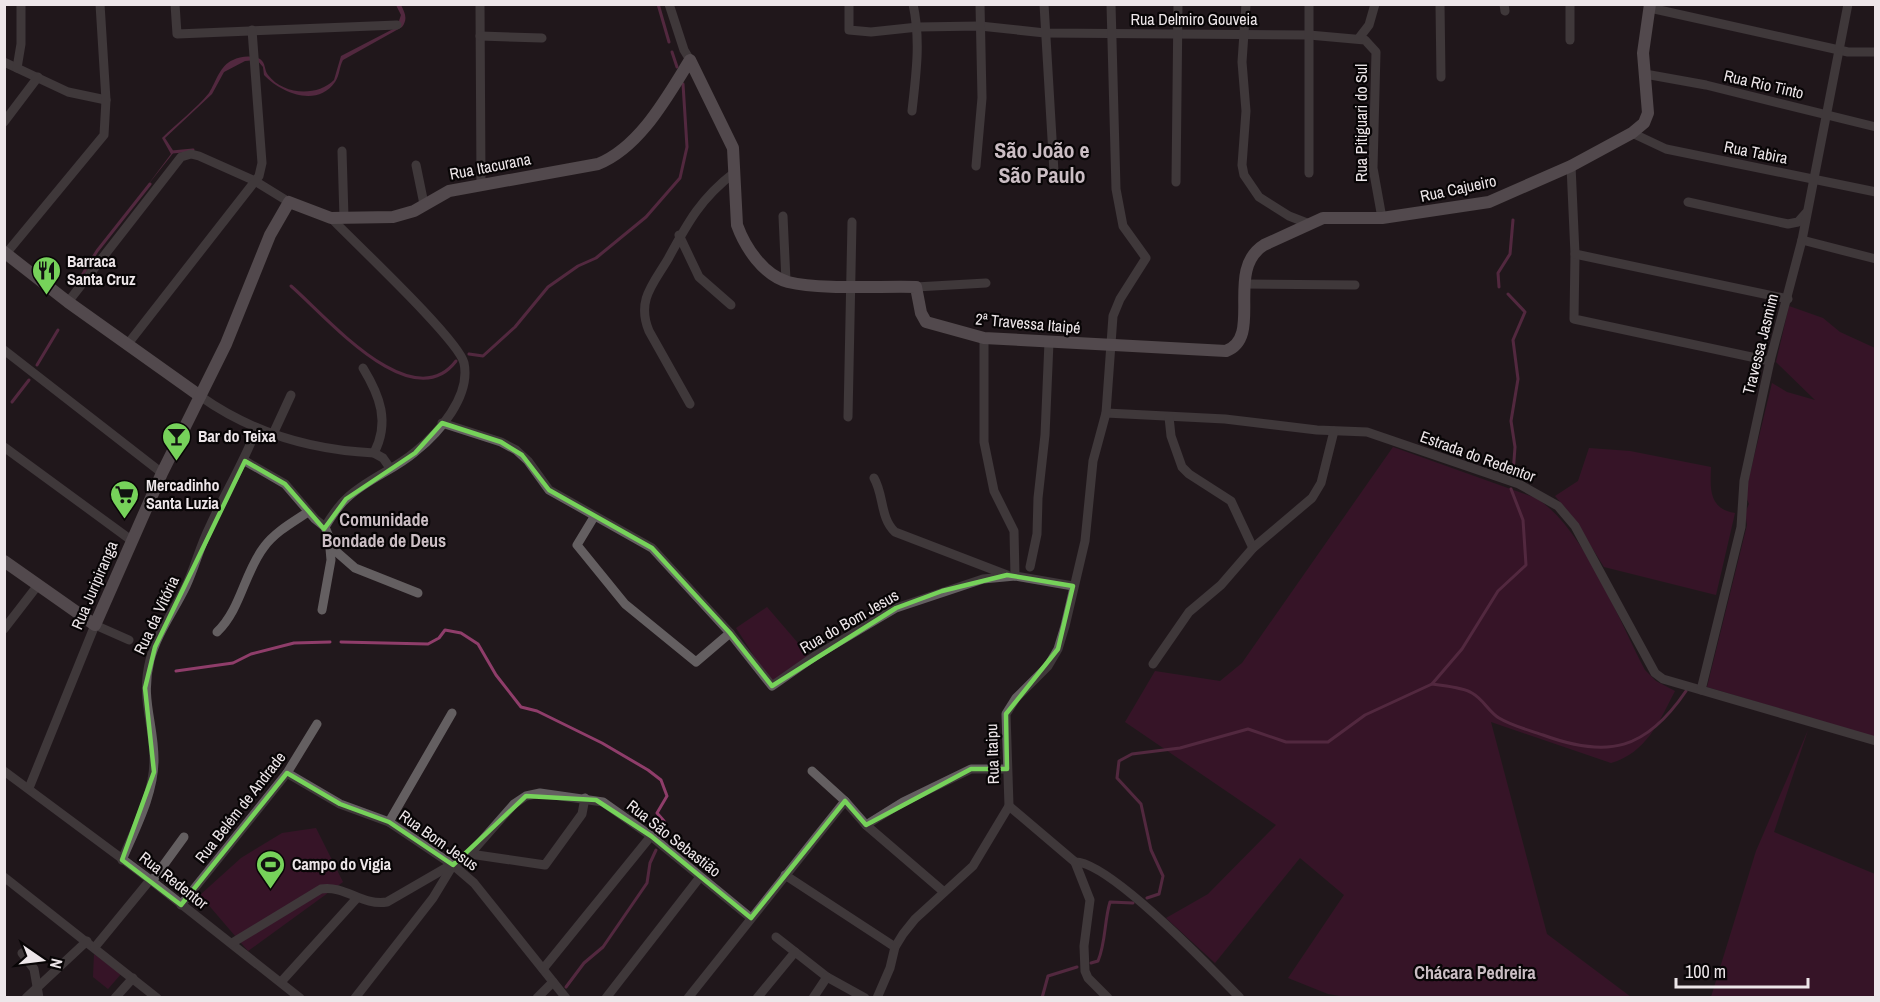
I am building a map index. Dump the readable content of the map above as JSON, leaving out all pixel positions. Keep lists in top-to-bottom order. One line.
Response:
{"streets":{"street":["Rua Delmiro Gouveia","Rua Rio Tinto","Rua Pitiguari do Sul","Rua Tabira","Rua Itacurana","Rua Cajueiro","2ª Travessa Itaipé","Travessa Jasmim","Estrada do Redentor","Rua Juripiranga","Rua da Vitória","Rua do Bom Jesus","Rua Itaipu","Rua Belém de Andrade","Rua São Sebastião","Rua Bom Jesus","Rua Redentor"]},"crossings":[["Rua Delmiro Gouveia","Rua Pitiguari do Sul"],["Rua Delmiro Gouveia","Rua Itaipu"],["Rua Rio Tinto","Travessa Jasmim"],["Rua Pitiguari do Sul","Rua Cajueiro"],["Rua Pitiguari do Sul","2ª Travessa Itaipé"],["Rua Tabira","Rua Cajueiro"],["Rua Tabira","Travessa Jasmim"],["Rua Itacurana","Rua Juripiranga"],["Rua Cajueiro","2ª Travessa Itaipé"],["2ª Travessa Itaipé","Rua Itaipu"],["Travessa Jasmim","Estrada do Redentor"],["Estrada do Redentor","Rua Itaipu"],["Rua Juripiranga","Rua Redentor"],["Rua da Vitória","Rua Redentor"],["Rua Belém de Andrade","Rua Bom Jesus"],["Rua Belém de Andrade","Rua Redentor"],["Rua São Sebastião","Rua Bom Jesus"],["Rua São Sebastião","Rua Redentor"]],"districts":["São João e São Paulo","Comunidade Bondade de Deus","Chácara Pedreira"],"places":{"restaurant":["Barraca Santa Cruz"],"bar":["Bar do Teixa"],"supermarket":["Mercadinho Santa Luzia"],"sports":["Campo do Vigia"]},"scale_bar":"100 m","north":"right"}
